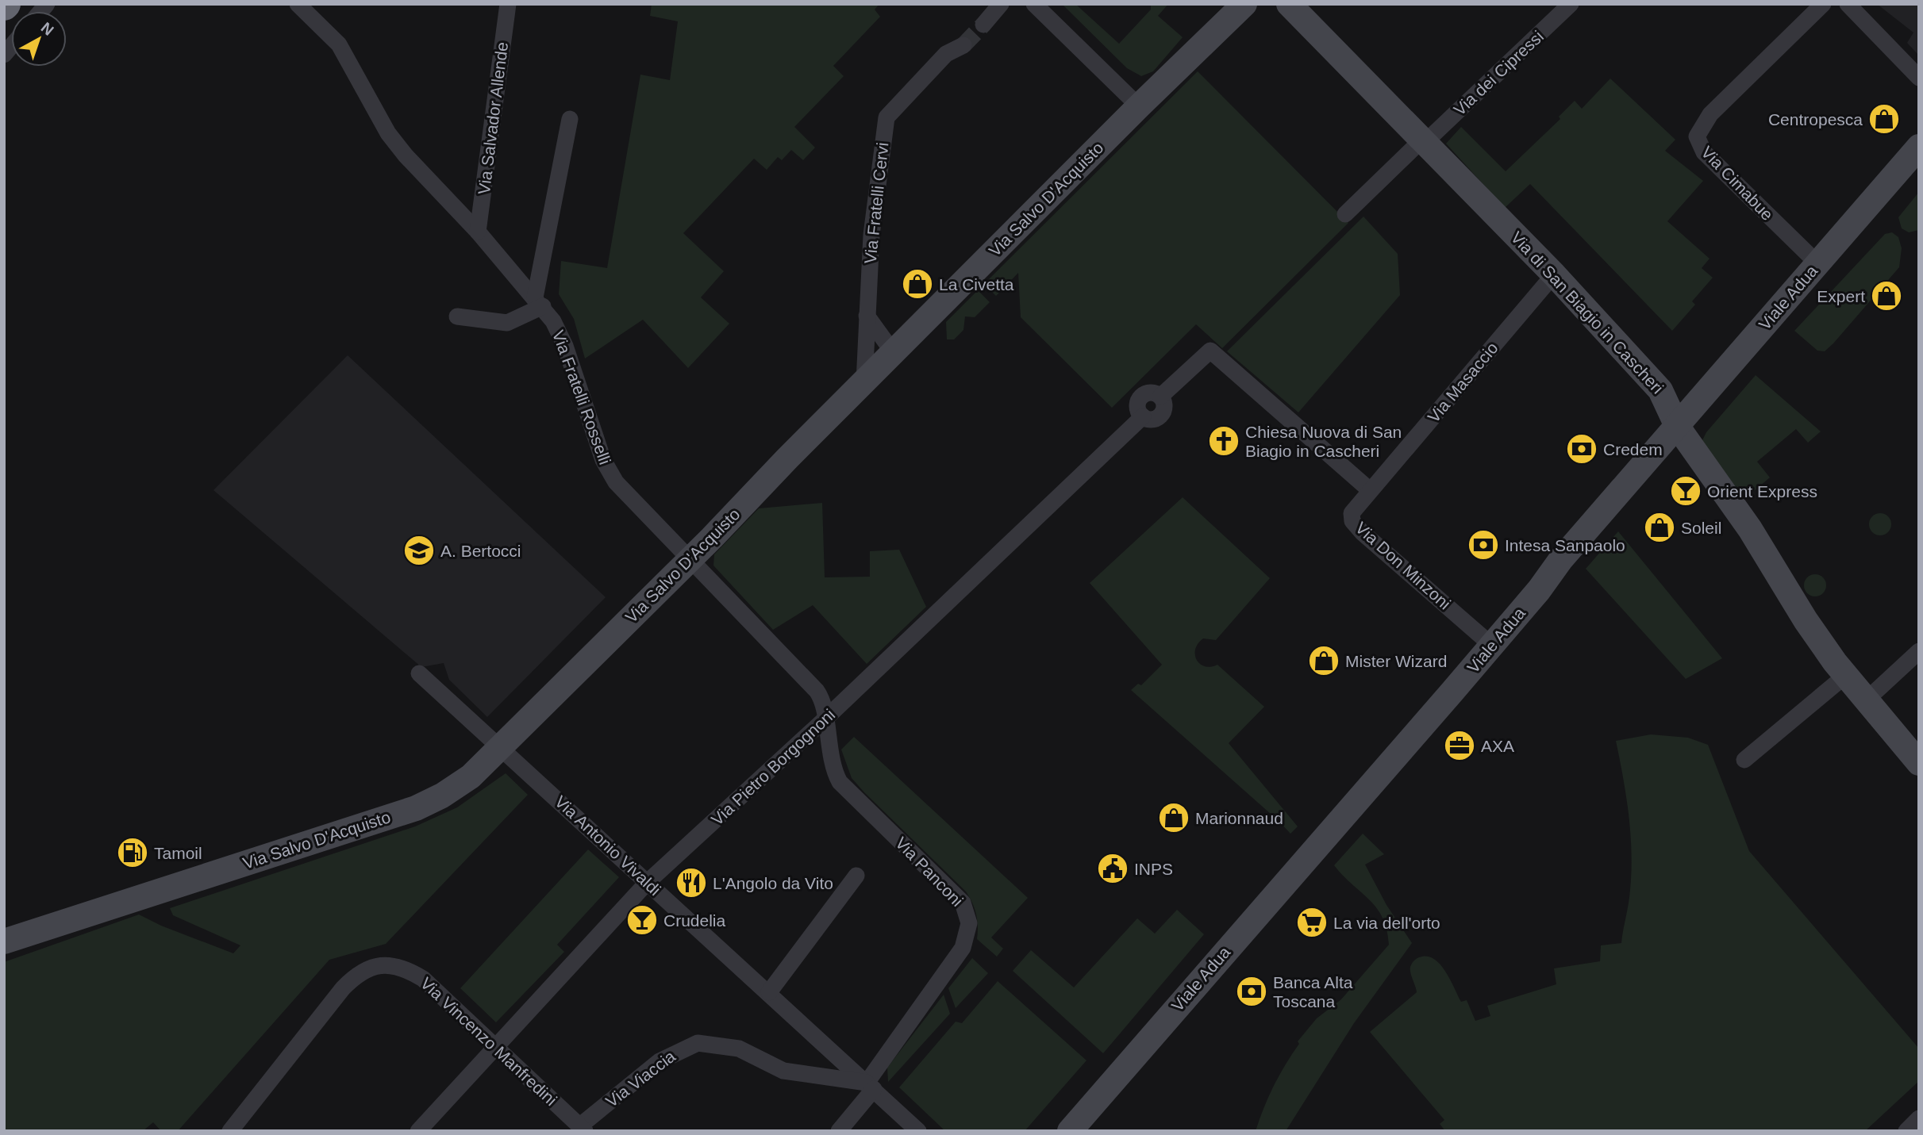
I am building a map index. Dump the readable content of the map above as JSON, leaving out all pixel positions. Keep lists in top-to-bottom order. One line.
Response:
{"streets":{"street":["Via dei Cipressi","Via Salvador Allende","Via Cimabue","Via Salvo D'Acquisto","Via Fratelli Cervi","Viale Adua","Via di San Biagio in Cascheri","Via Masaccio","Via Fratelli Rosselli","Via Don Minzoni","Via Pietro Borgognoni","Via Antonio Vivaldi","Via Panconi","Via Vincenzo Manfredini","Via Viaccia"]},"crossings":[["Via dei Cipressi","Via di San Biagio in Cascheri"],["Via Salvador Allende","Via Fratelli Rosselli"],["Via Cimabue","Viale Adua"],["Via Salvo D'Acquisto","Via Fratelli Cervi"],["Via Salvo D'Acquisto","Via Fratelli Rosselli"],["Via Salvo D'Acquisto","Via Antonio Vivaldi"],["Viale Adua","Via di San Biagio in Cascheri"],["Viale Adua","Via Don Minzoni"],["Via di San Biagio in Cascheri","Via Masaccio"],["Via Masaccio","Via Don Minzoni"],["Via Masaccio","Via Pietro Borgognoni"],["Via Fratelli Rosselli","Via Pietro Borgognoni"],["Via Fratelli Rosselli","Via Panconi"],["Via Don Minzoni","Via Pietro Borgognoni"],["Via Pietro Borgognoni","Via Antonio Vivaldi"],["Via Pietro Borgognoni","Via Panconi"],["Via Pietro Borgognoni","Via Vincenzo Manfredini"],["Via Antonio Vivaldi","Via Panconi"],["Via Antonio Vivaldi","Via Viaccia"],["Via Panconi","Via Viaccia"],["Via Vincenzo Manfredini","Via Viaccia"]],"places":{"shop":["Centropesca","La Civetta","Expert","Soleil","Mister Wizard","Marionnaud"],"church":["Chiesa Nuova di San Biagio in Cascheri"],"bank":["Credem","Intesa Sanpaolo","Banca Alta Toscana"],"bar":["Orient Express","Crudelia"],"school or university":["A. Bertocci"],"office":["AXA"],"fuel station":["Tamoil"],"public building":["INPS"],"restaurant":["L'Angolo da Vito"],"supermarket":["La via dell'orto"]},"north":"top right"}
